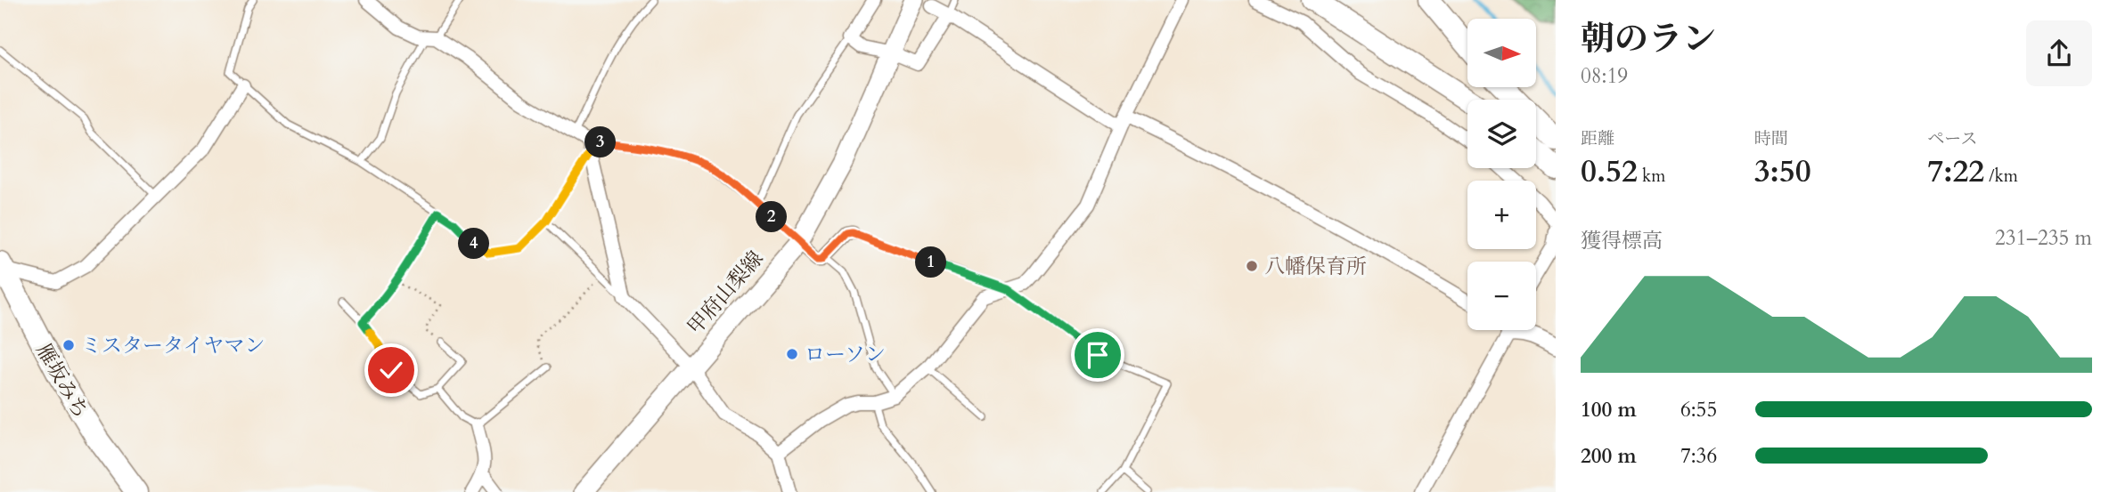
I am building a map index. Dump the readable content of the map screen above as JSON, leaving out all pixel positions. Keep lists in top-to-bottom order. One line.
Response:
{"streets":{"highway":["雁坂みち"],"main road":["甲府山梨線"]},"places":["八幡保育所","ミスタータイヤマン","ローソン"],"north":"right","page":{"heading":["朝のラン","08:19"],"map_buttons":["+","−"],"stats":[["距離","0.52 km"],["時間","3:50"],["ペース","7:22 /km"]],"pins":["3","2","4","1"],"chart":["獲得標高","231–235 m"],"list":[{"name":"100 m","note":"6:55"},{"name":"200 m","note":"7:36"}]}}
